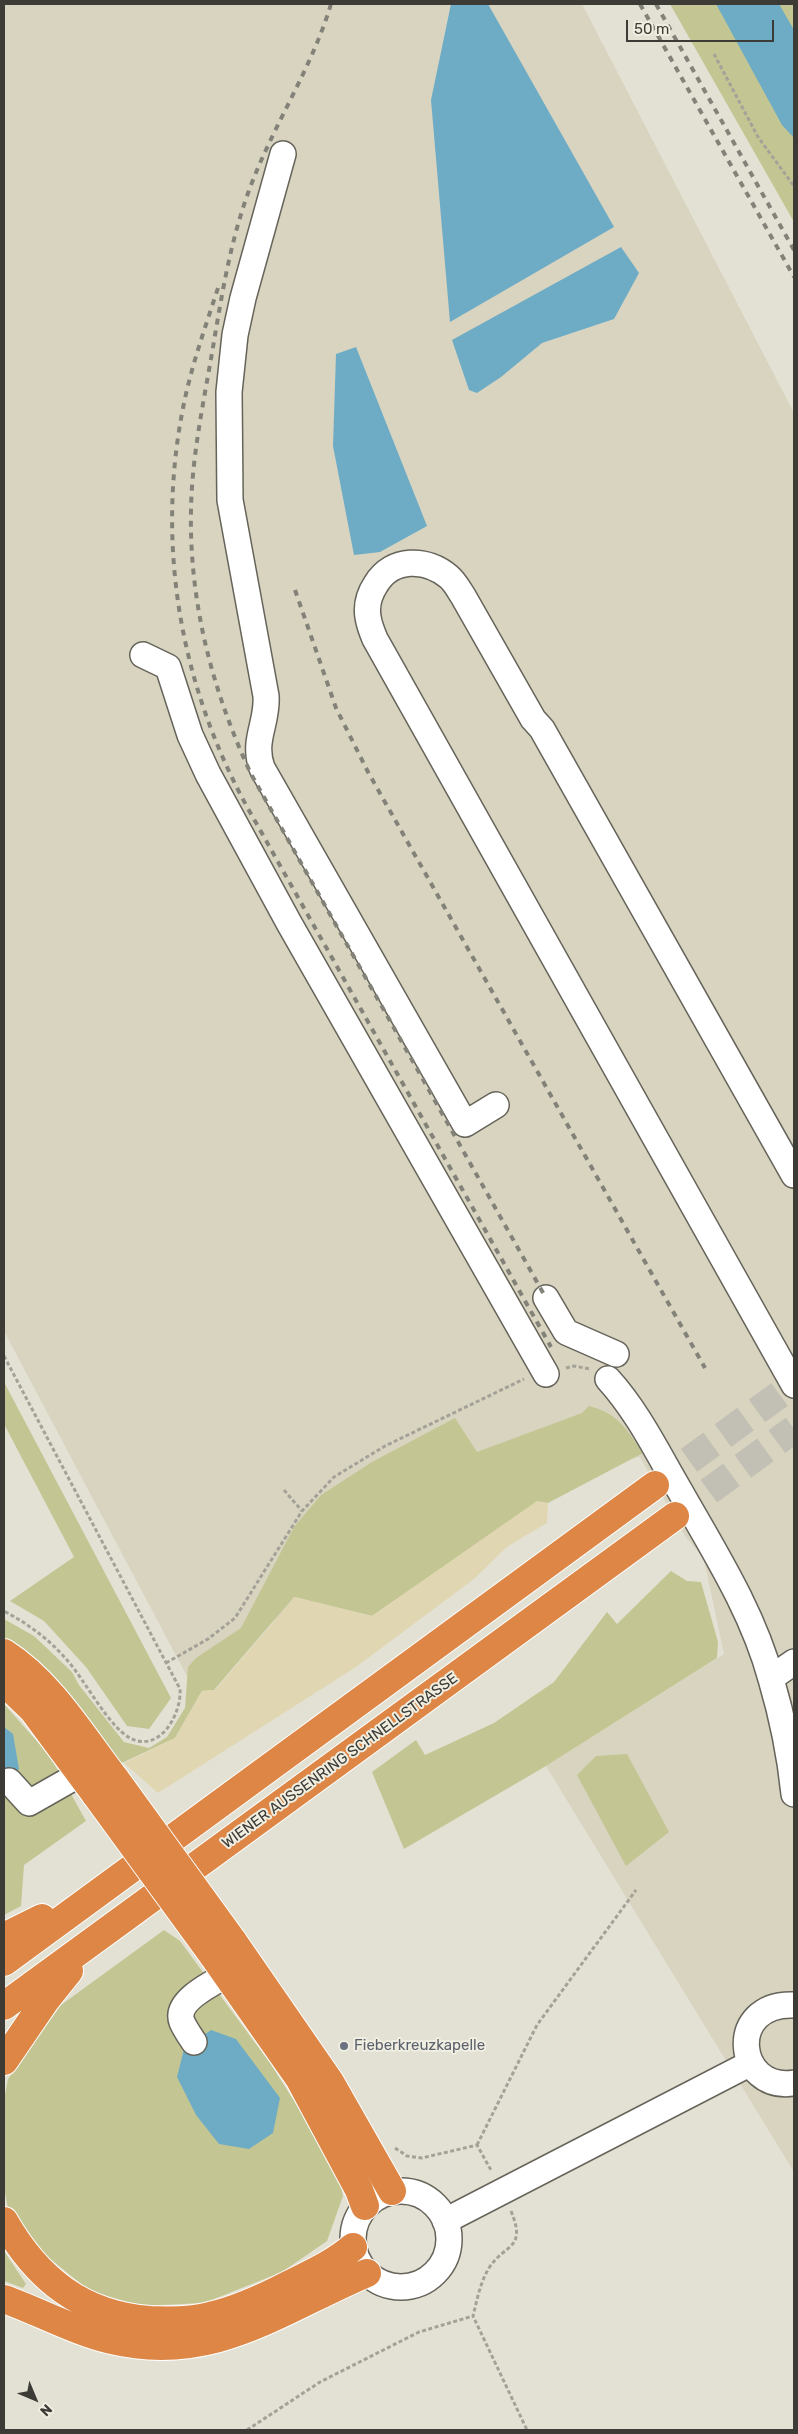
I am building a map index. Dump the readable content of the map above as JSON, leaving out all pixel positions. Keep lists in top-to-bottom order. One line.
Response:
{"streets":{"highway":["WIENER AUSSENRING SCHNELLSTRASSE"]},"places":["Fieberkreuzkapelle"],"scale_bar":"50 m","north":"bottom right"}
